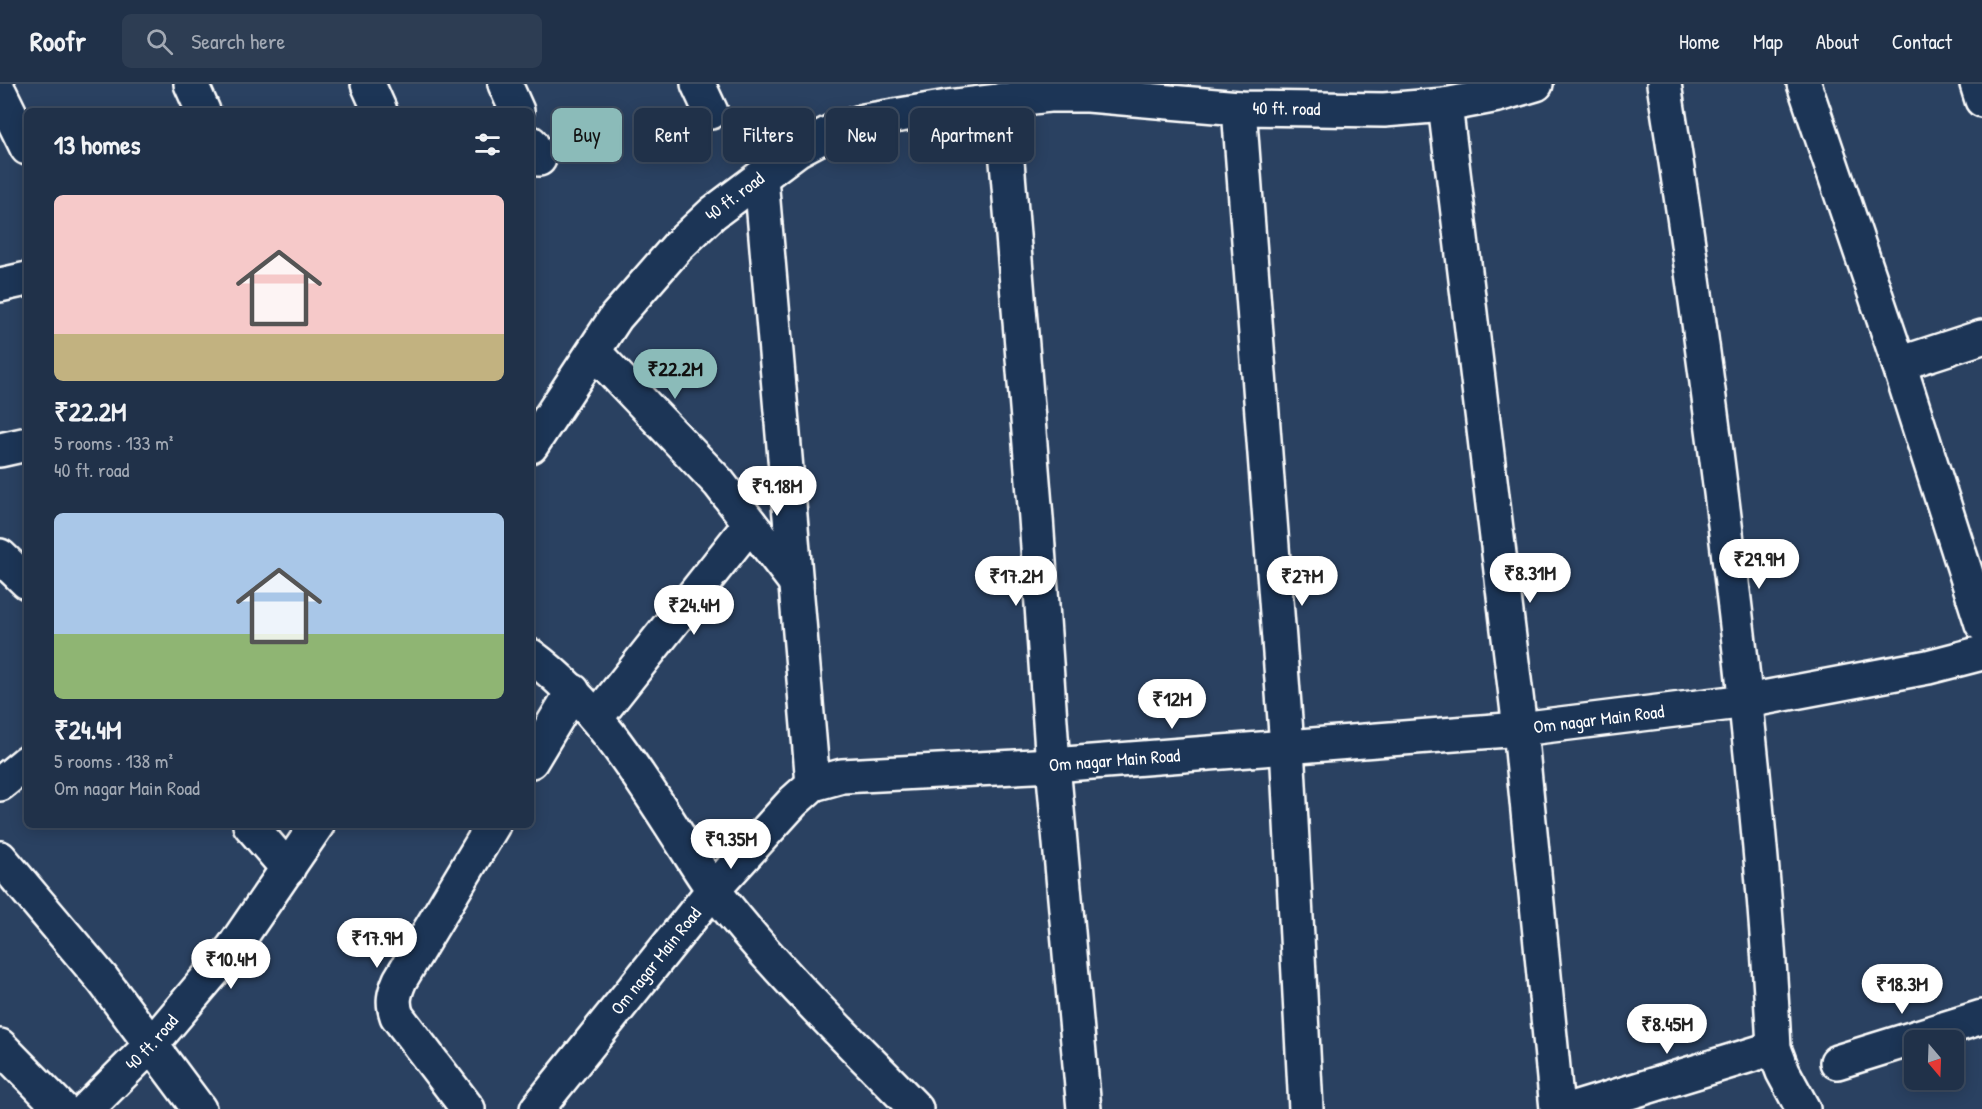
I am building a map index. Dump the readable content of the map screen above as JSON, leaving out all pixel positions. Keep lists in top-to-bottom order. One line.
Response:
{"streets":{"street":["40 ft. road","Om nagar Main Road"]},"north":"bottom","page":{"header":"Roofr","search":"Search here","nav":["Home","Map","About","Contact"],"chip":["Buy","Rent","Filters","New","Apartment"],"heading":"13 homes","list":[{"name":"₹22.2M","note":"5 rooms · 133 m² · 40 ft. road"},{"name":"₹24.4M","note":"5 rooms · 138 m² · Om nagar Main Road"}],"price":["₹22.2M","₹9.18M","₹29.9M","₹8.31M","₹17.2M","₹27M","₹24.4M","₹12M","₹9.35M","₹17.9M","₹10.4M","₹18.3M","₹8.45M"]}}
